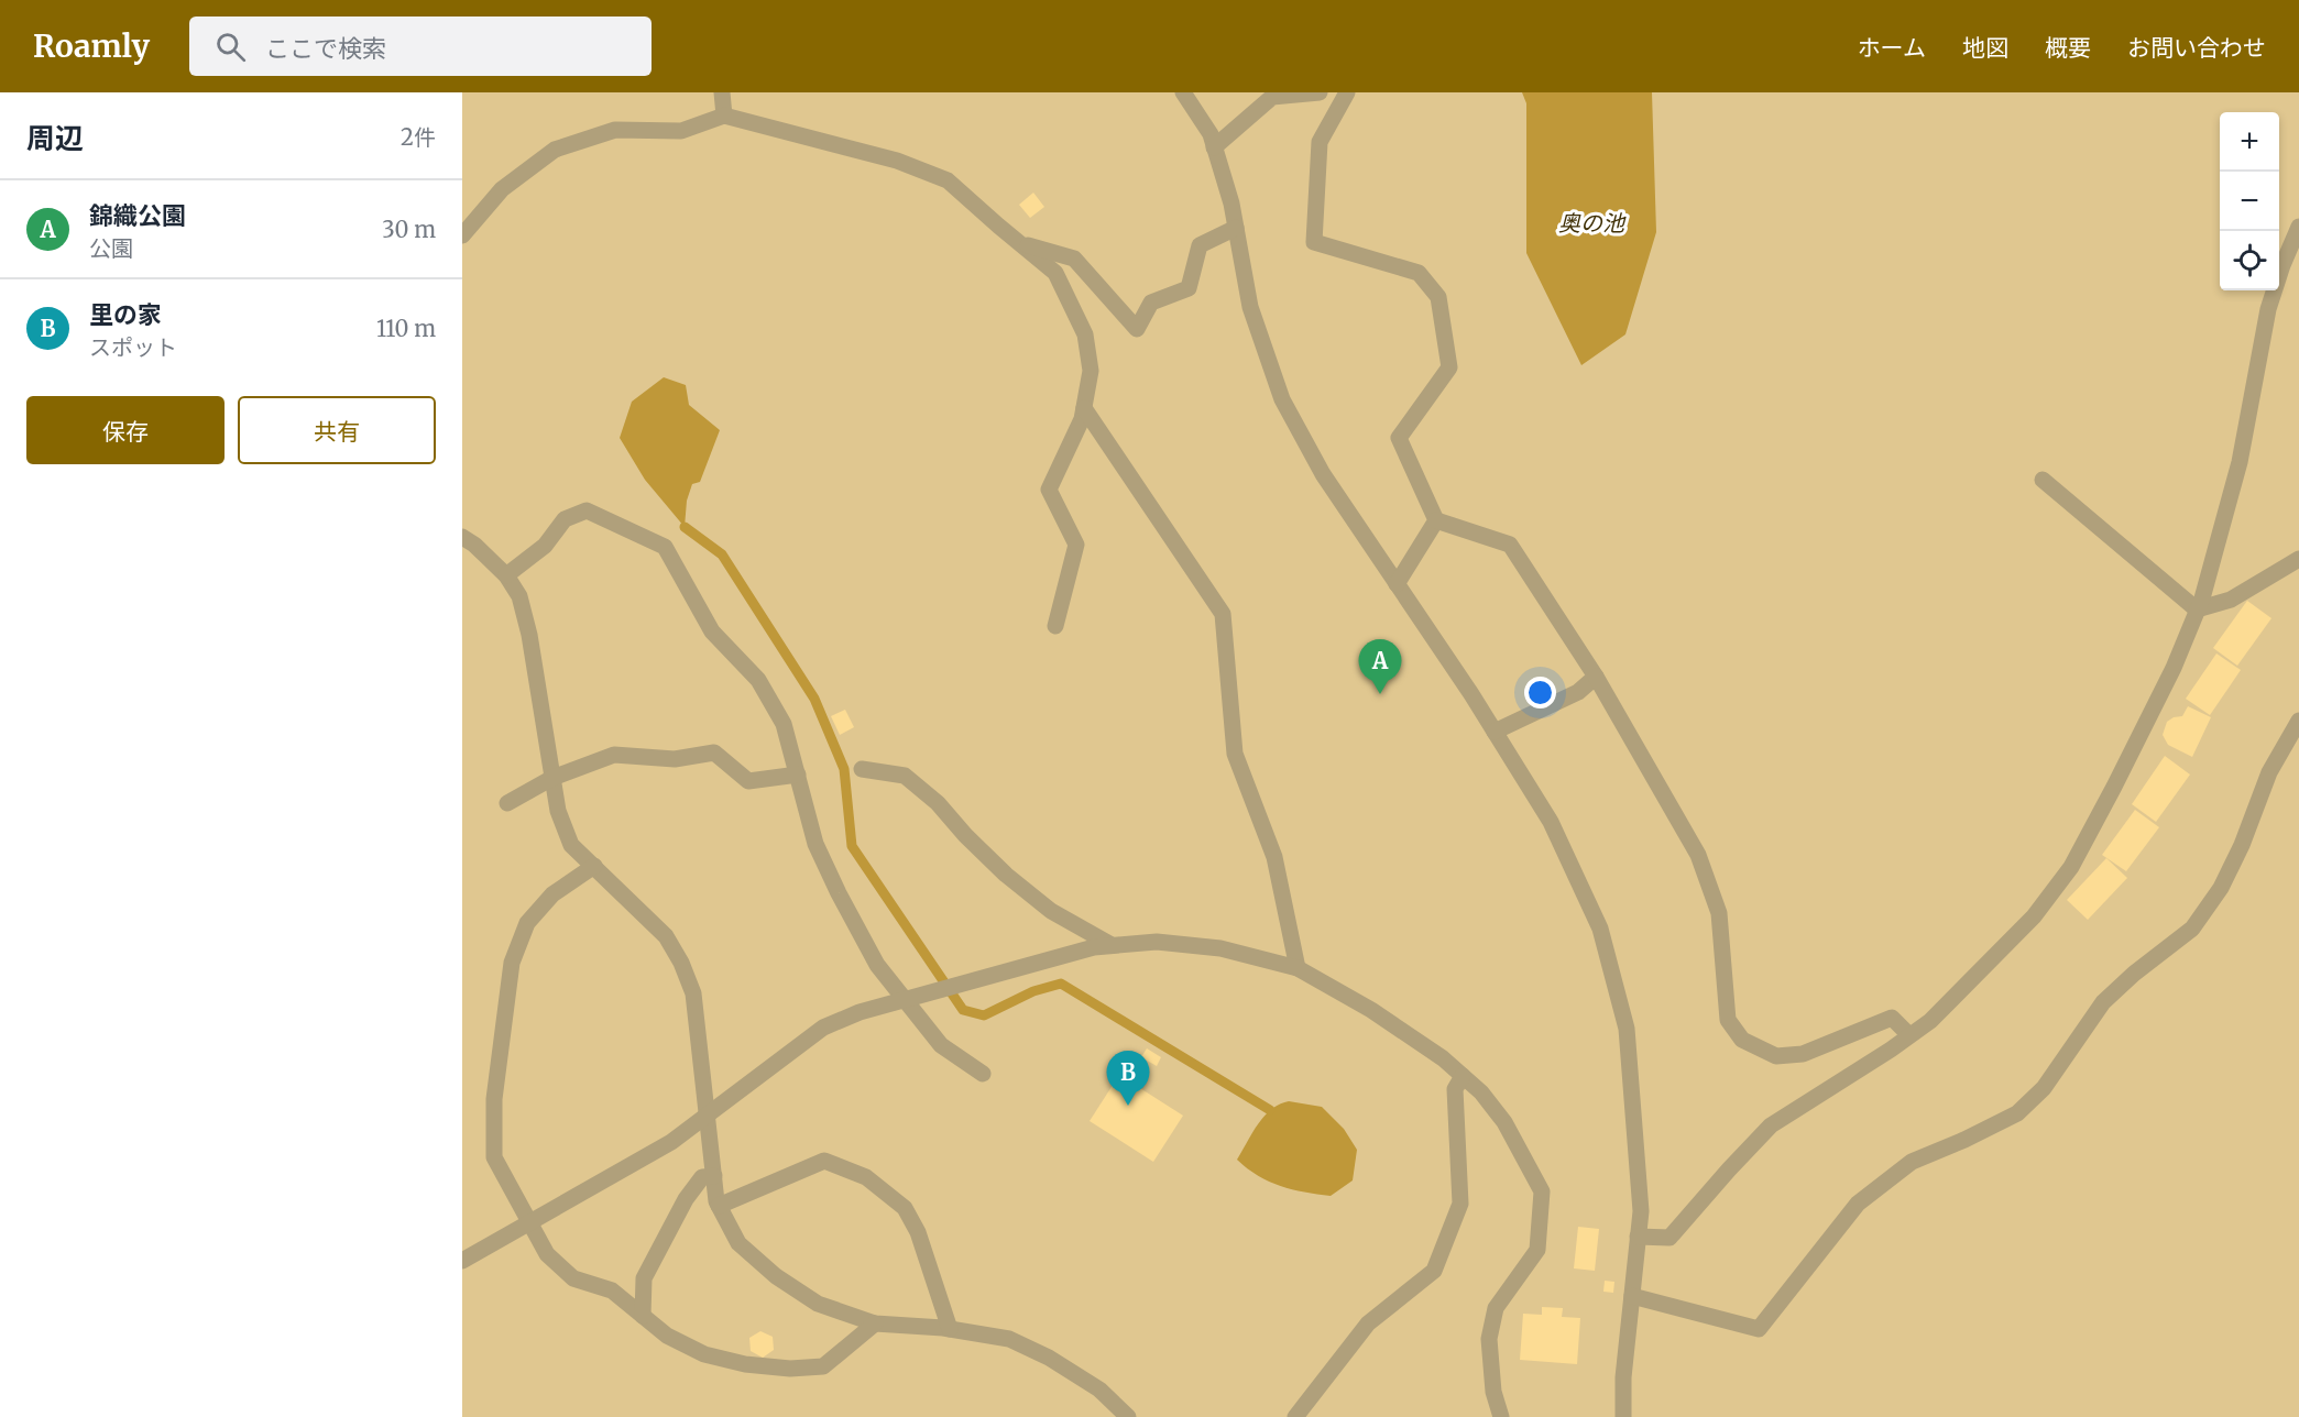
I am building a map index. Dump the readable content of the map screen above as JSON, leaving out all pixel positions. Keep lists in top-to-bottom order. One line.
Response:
{"water":["奥の池"],"page":{"header":"Roamly","search":"ここで検索","nav":["ホーム","地図","概要","お問い合わせ"],"heading":["周辺","2件"],"map_buttons":["+","−"],"list":[{"mark":"A","name":"錦織公園","note":"公園","value":"30 m"},{"mark":"B","name":"里の家","note":"スポット","value":"110 m"}],"buttons":["保存","共有"],"pins":["A","B"]}}
